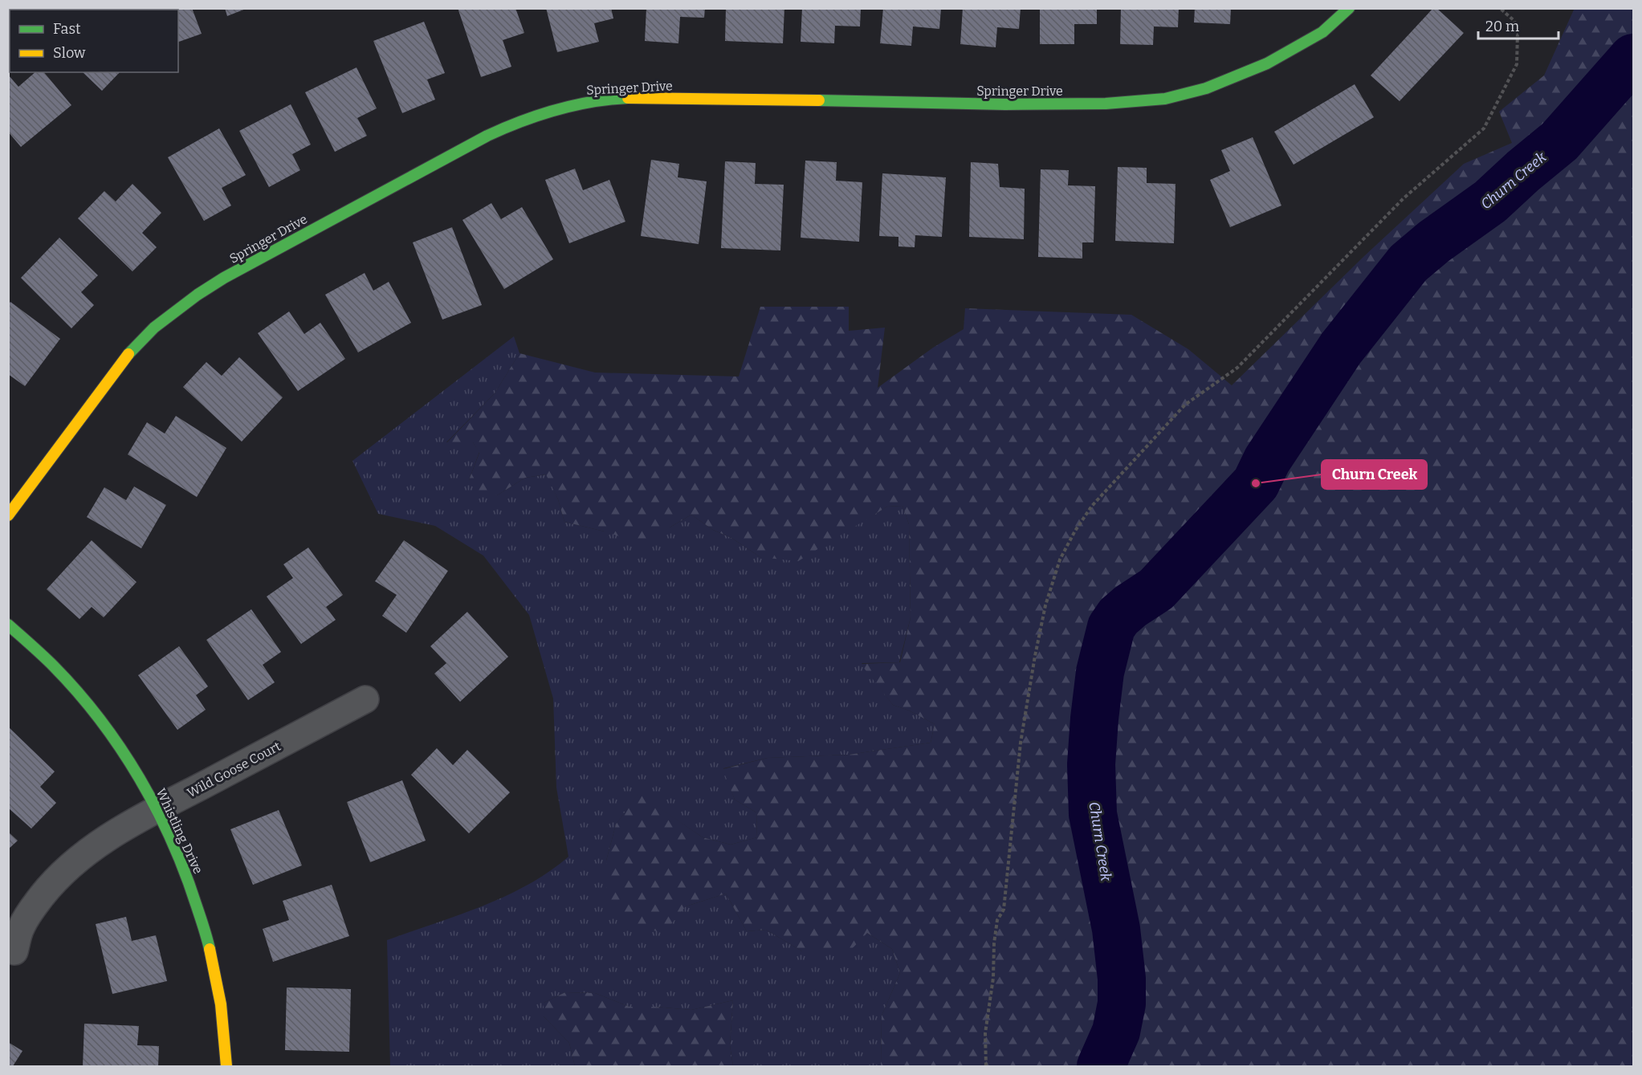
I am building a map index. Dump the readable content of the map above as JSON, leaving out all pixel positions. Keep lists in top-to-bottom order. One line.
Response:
{"streets":{"street":["Springer Drive","Wild Goose Court","Whistling Drive"]},"crossings":[["Wild Goose Court","Whistling Drive"]],"water":["Churn Creek"],"places":["Churn Creek"],"legend":["Fast","Slow"],"scale_bar":"20 m"}
